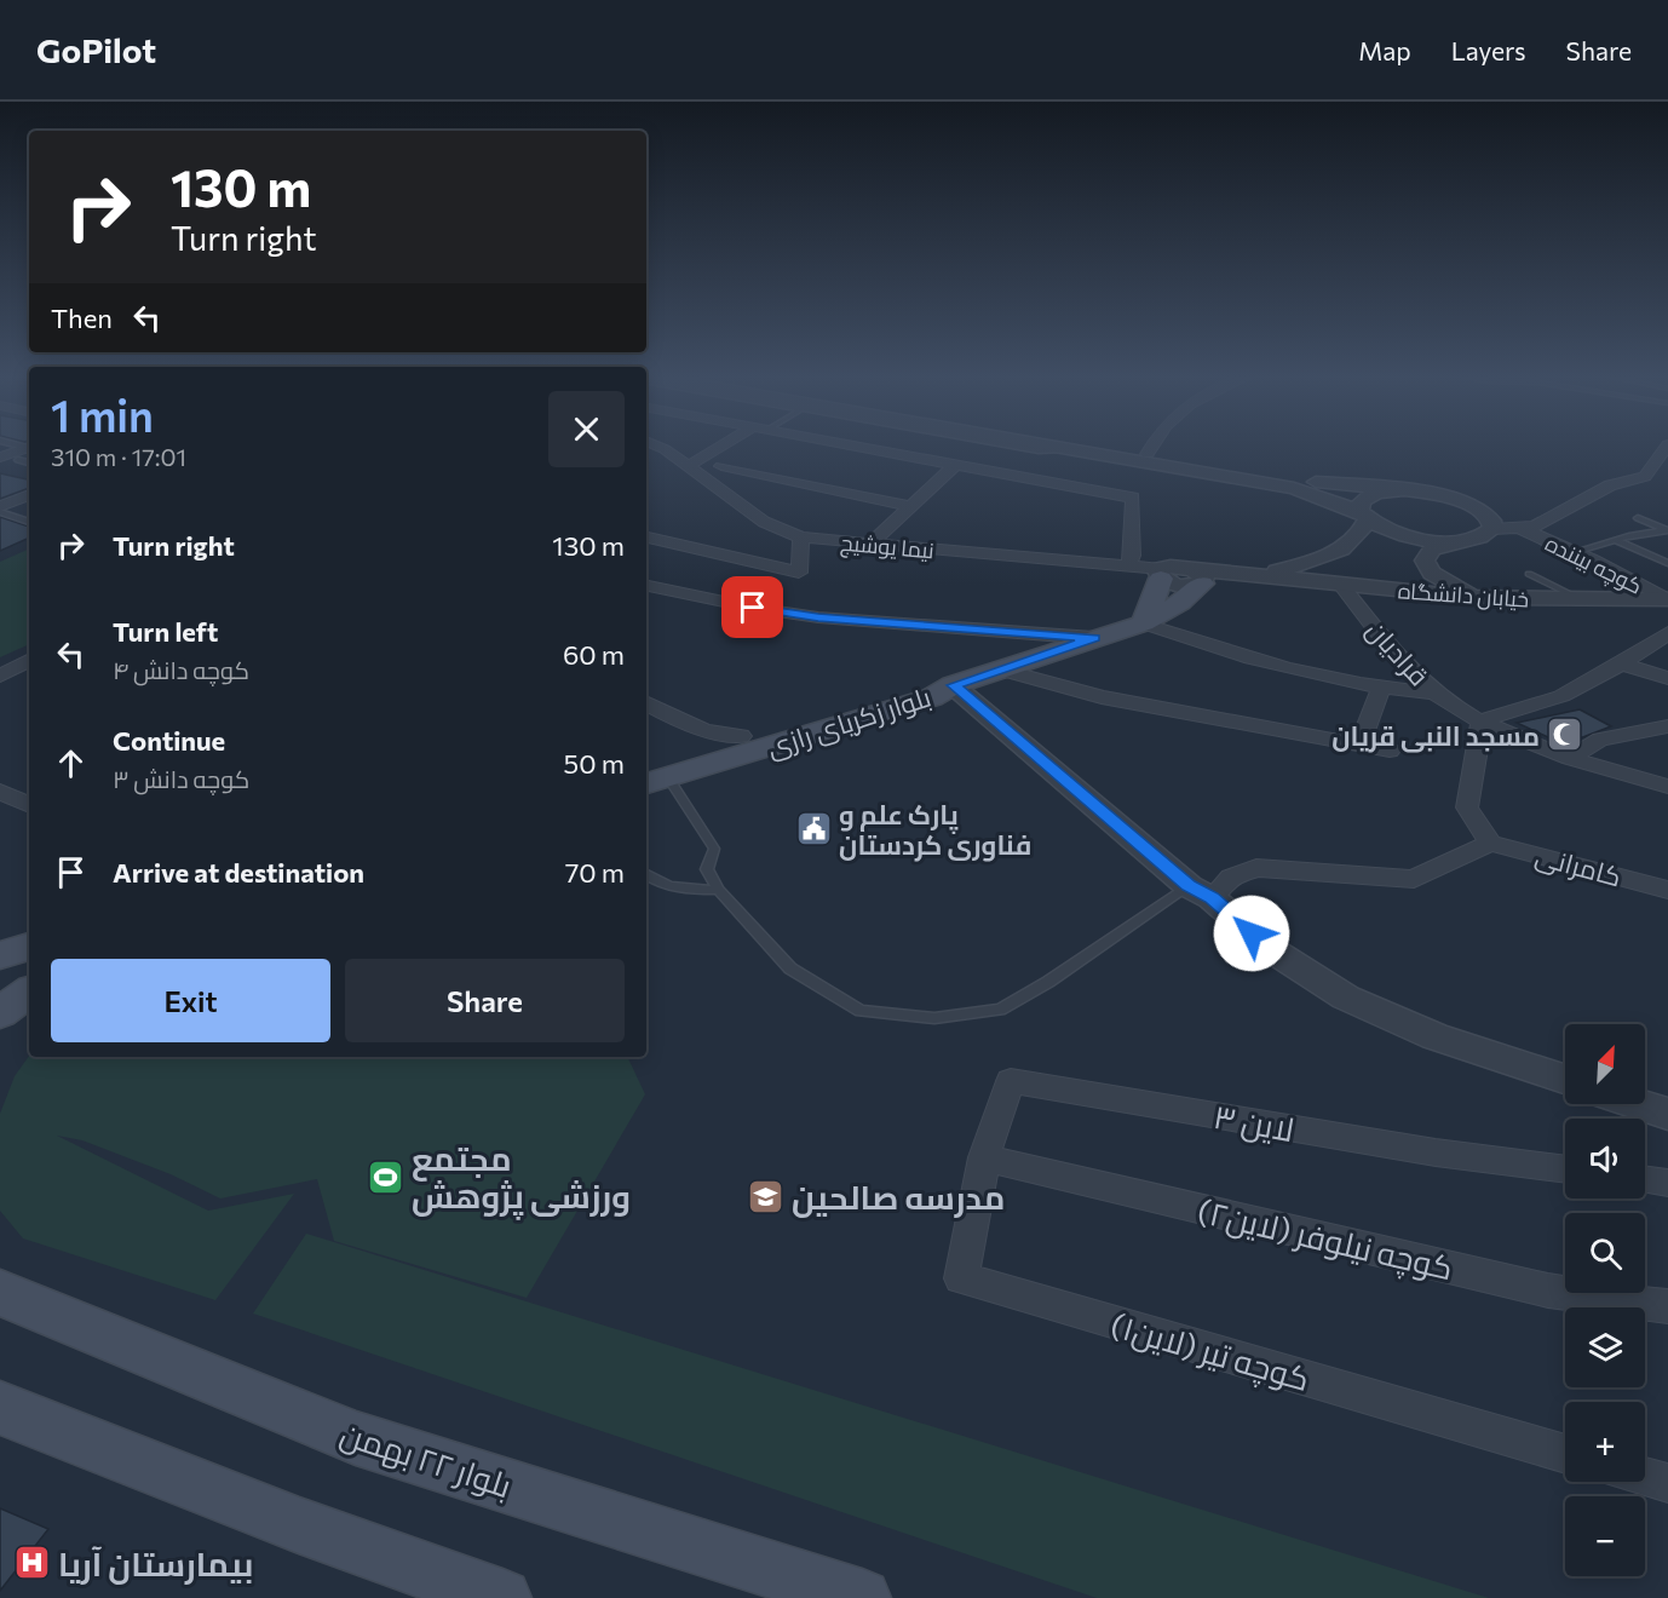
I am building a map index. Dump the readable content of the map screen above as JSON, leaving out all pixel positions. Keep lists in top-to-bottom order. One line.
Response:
{"streets":{"main road":["بلوار زکریای رازی","بلوار ۲۲ بهمن"],"street":["نیما یوشیج","کوچه بیننده","خیابان دانشگاه","قرادیان","کامرانی","لاین ۳","کوچه نیلوفر (لاین۲)","کوچه تیر (لاین۱)"]},"crossings":[["نیما یوشیج","خیابان دانشگاه"],["کوچه بیننده","خیابان دانشگاه"],["خیابان دانشگاه","قرادیان"],["لاین ۳","کوچه نیلوفر (لاین۲)"],["لاین ۳","کوچه تیر (لاین۱)"],["کوچه نیلوفر (لاین۲)","کوچه تیر (لاین۱)"]],"places":{"mosque":["مسجد النبی قریان"],"public building":["پارک علم و فناوری کردستان"],"sports":["مجتمع ورزشی پژوهش"],"school or university":["مدرسه صالحین"],"hospital":["بیمارستان آریا"]},"north":"top right","page":{"header":"GoPilot","nav":["Map","Layers","Share"],"turn":["130 m","Turn right"],"then":"Then","heading":["1 min","310 m · 17:01"],"list":[{"name":"Turn right","value":"130 m"},{"name":"Turn left","note":"کوچه دانش ۴","value":"60 m"},{"name":"Continue","note":"کوچه دانش ۳","value":"50 m"},{"name":"Arrive at destination","value":"70 m"}],"buttons":["Exit","Share"],"map_buttons":["+","−"]}}
